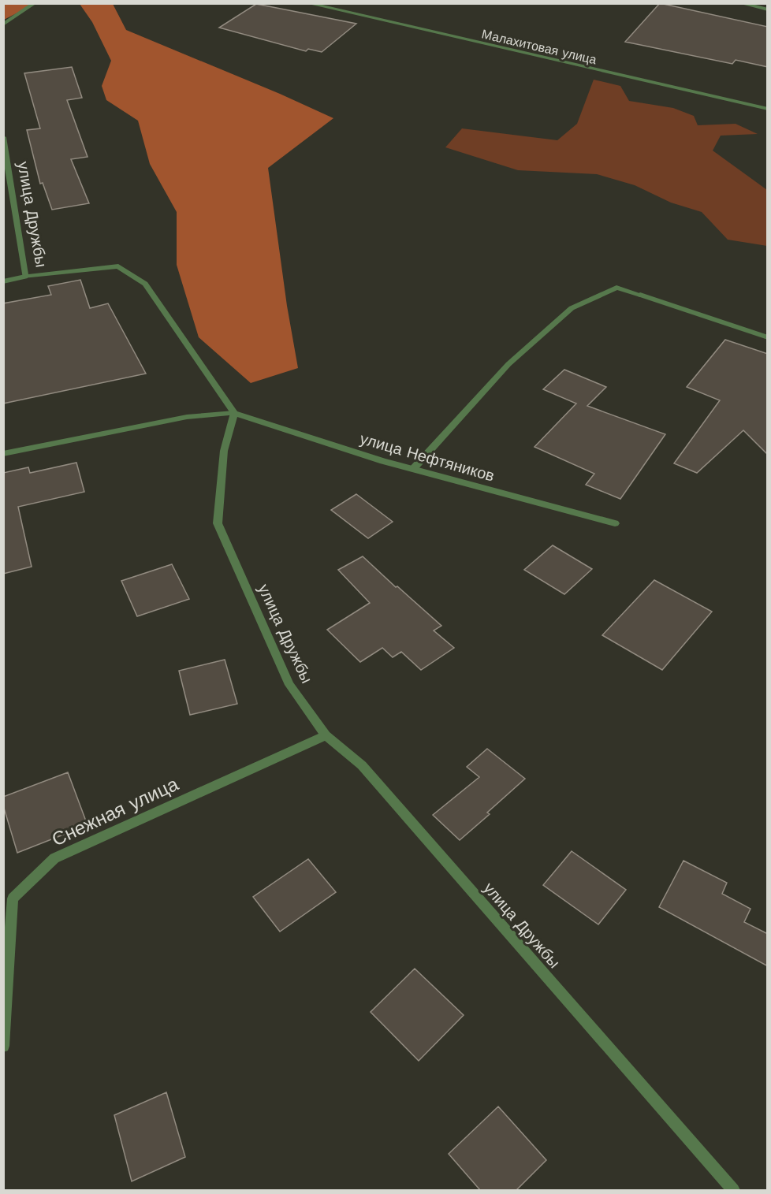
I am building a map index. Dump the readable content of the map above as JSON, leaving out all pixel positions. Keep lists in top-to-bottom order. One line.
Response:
{"streets":{"street":["Малахитовая улица","улица Дружбы","улица Нефтяников","Снежная улица"]},"crossings":[["улица Дружбы","улица Нефтяников"],["улица Дружбы","Снежная улица"]]}
